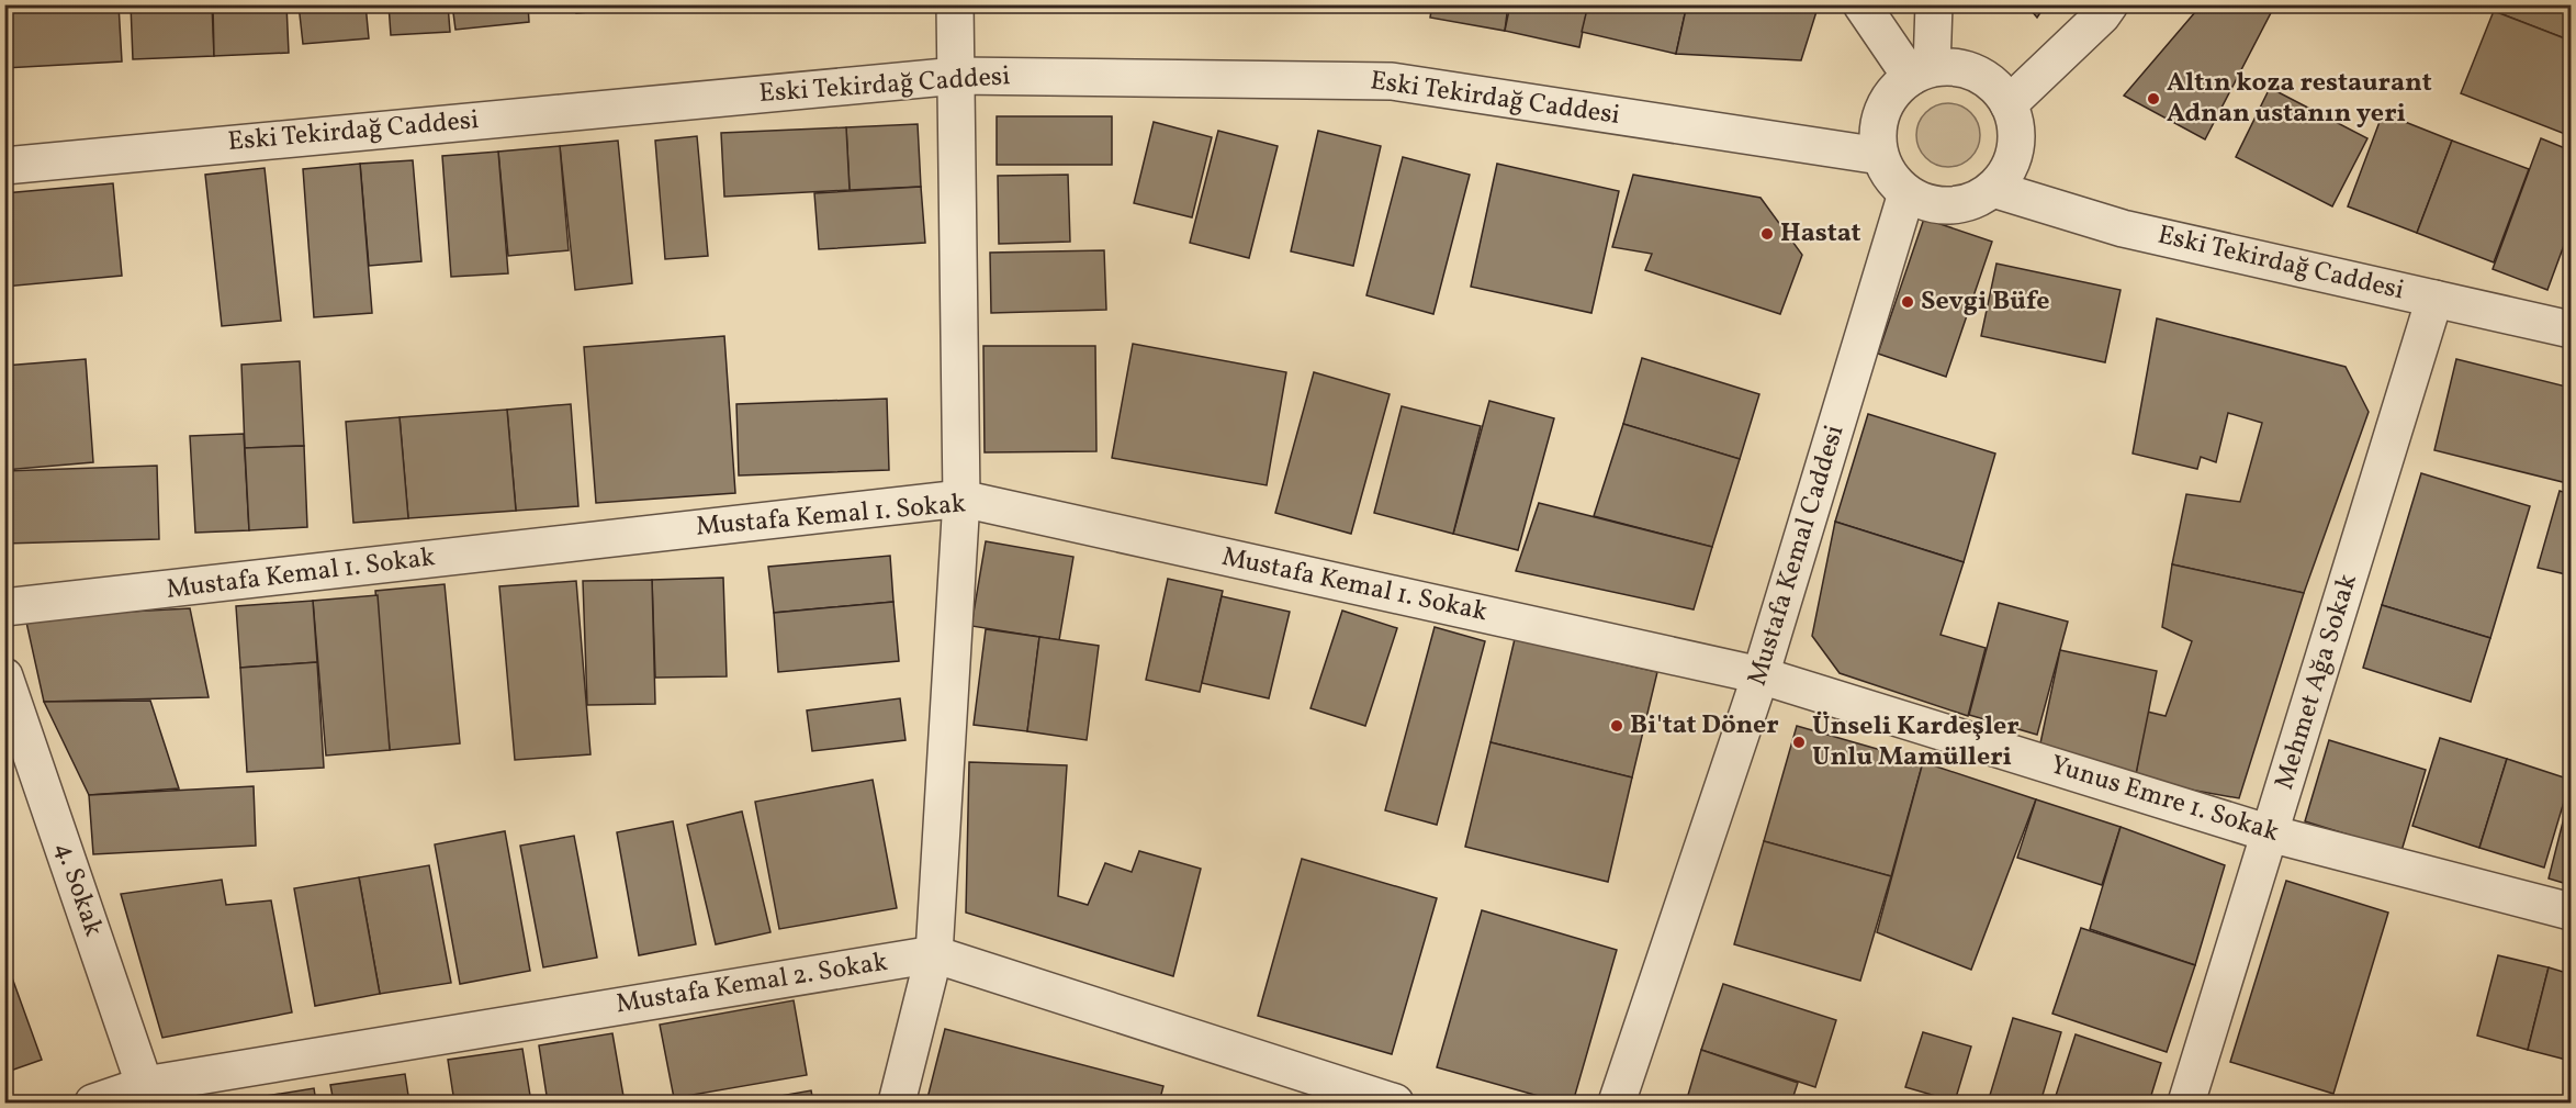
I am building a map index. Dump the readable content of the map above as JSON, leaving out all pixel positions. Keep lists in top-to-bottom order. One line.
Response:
{"streets":{"street":["Eski Tekirdağ Caddesi","Mustafa Kemal 1. Sokak","Mustafa Kemal Caddesi","Mehmet Ağa Sokak","Yunus Emre 1. Sokak","4. Sokak","Mustafa Kemal 2. Sokak"]},"crossings":[["Eski Tekirdağ Caddesi","Mustafa Kemal Caddesi"],["Eski Tekirdağ Caddesi","Mehmet Ağa Sokak"],["Mustafa Kemal 1. Sokak","Mustafa Kemal Caddesi"],["Mustafa Kemal 1. Sokak","Yunus Emre 1. Sokak"],["Mustafa Kemal Caddesi","Yunus Emre 1. Sokak"],["Mehmet Ağa Sokak","Yunus Emre 1. Sokak"],["4. Sokak","Mustafa Kemal 2. Sokak"]],"places":["Altın koza restaurant Adnan ustanın yeri","Hastat","Sevgi Büfe","Bi'tat Döner","Ünseli Kardeşler Unlu Mamülleri"]}
